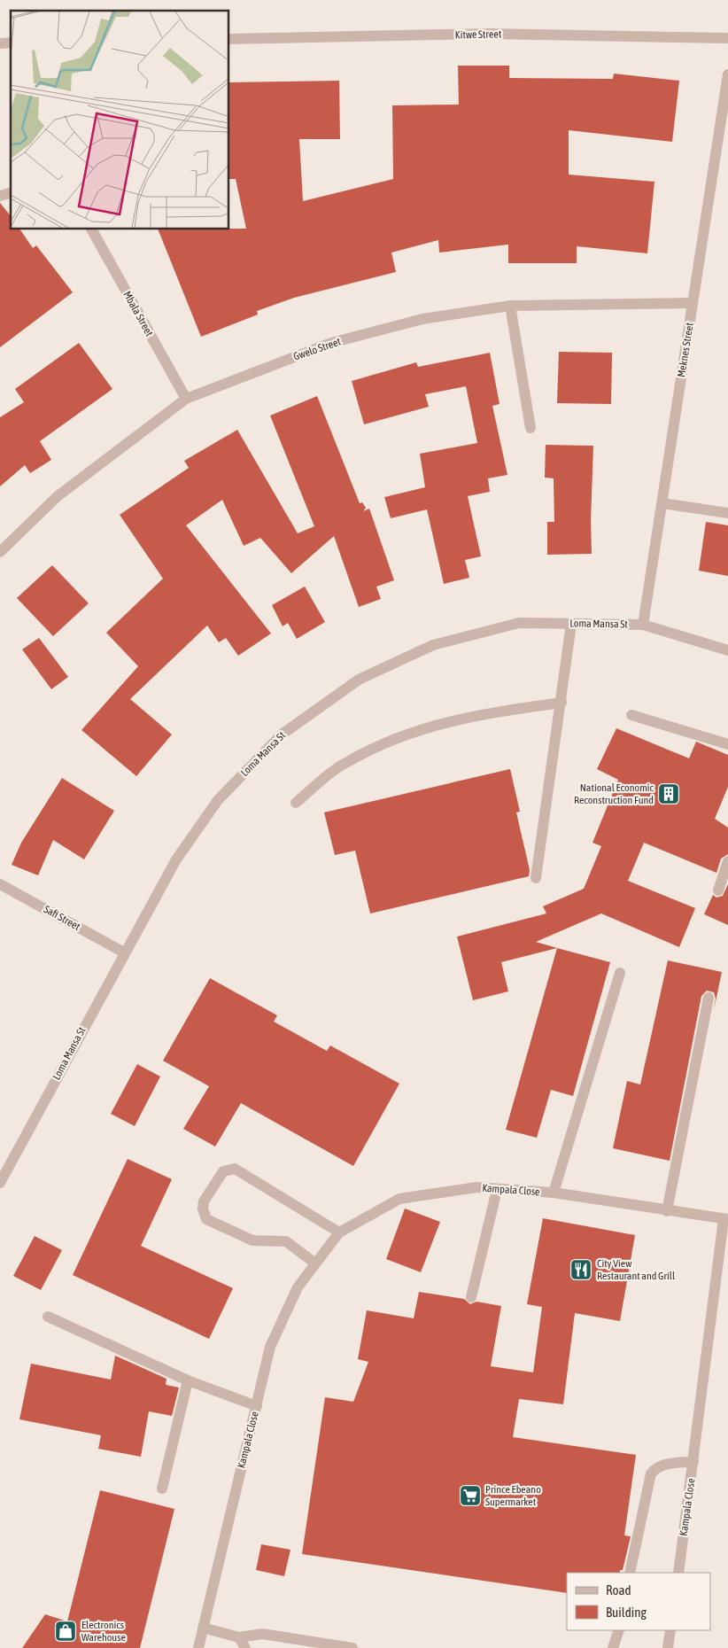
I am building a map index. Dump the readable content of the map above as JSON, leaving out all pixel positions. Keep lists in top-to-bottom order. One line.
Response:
{"streets":{"street":["Kitwe Street","Mbala Street","Gwelo Street","Meknes Street","Loma Mansa St","Safi Street","Kampala Close"]},"crossings":[["Mbala Street","Gwelo Street"],["Gwelo Street","Meknes Street"],["Meknes Street","Loma Mansa St"],["Loma Mansa St","Safi Street"]],"places":{"building":["National Economic Reconstruction Fund"],"restaurant":["City View Restaurant and Grill"],"supermarket":["Prince Ebeano Supermarket"],"shop":["Electronics Warehouse"]},"legend":["Road","Building"]}
